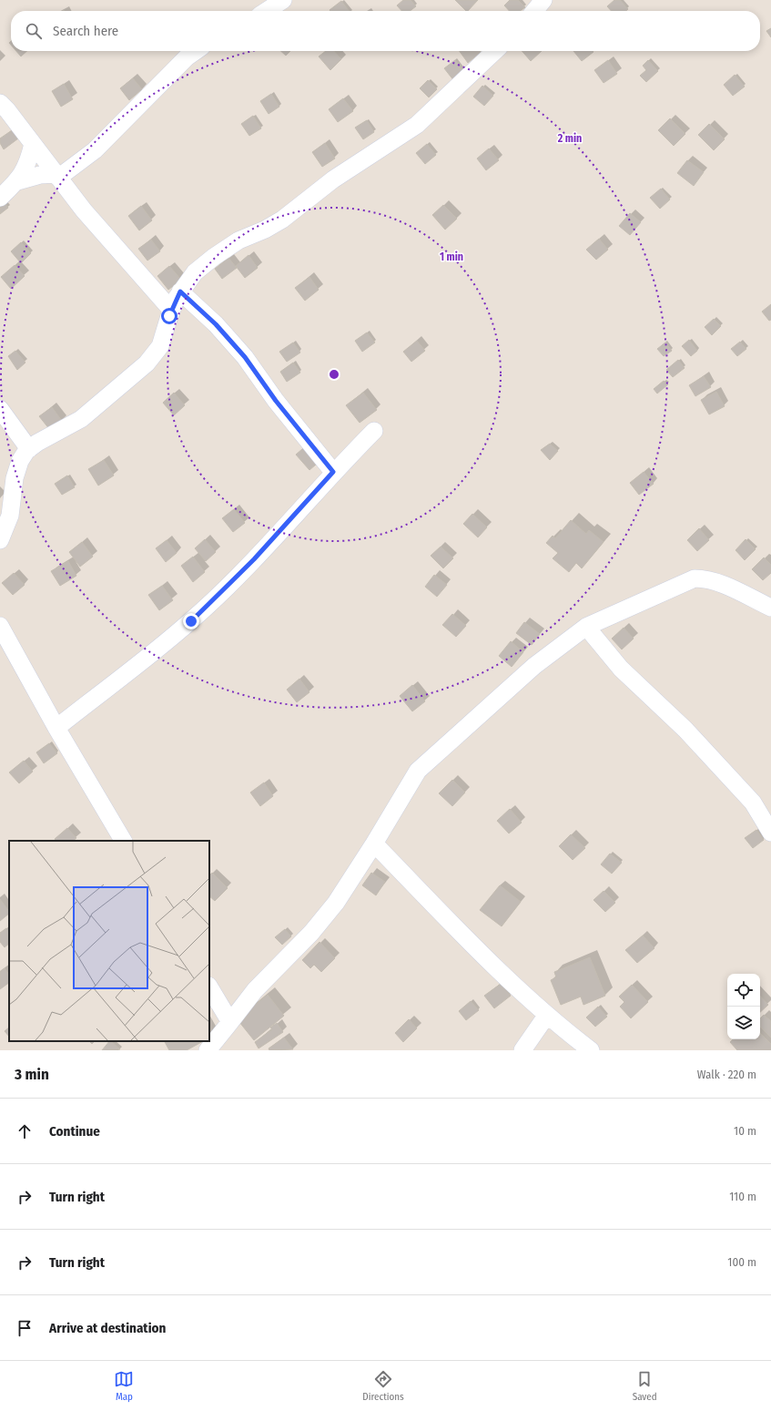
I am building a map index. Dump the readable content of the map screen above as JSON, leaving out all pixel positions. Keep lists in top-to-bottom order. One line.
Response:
{"page":{"search":"Search here","heading":["3 min","Walk · 220 m"],"list":[["Continue","10 m"],["Turn right","110 m"],["Turn right","100 m"],"Arrive at destination"],"nav":["Map","Directions","Saved"]},"rings":["2 min","1 min"]}
